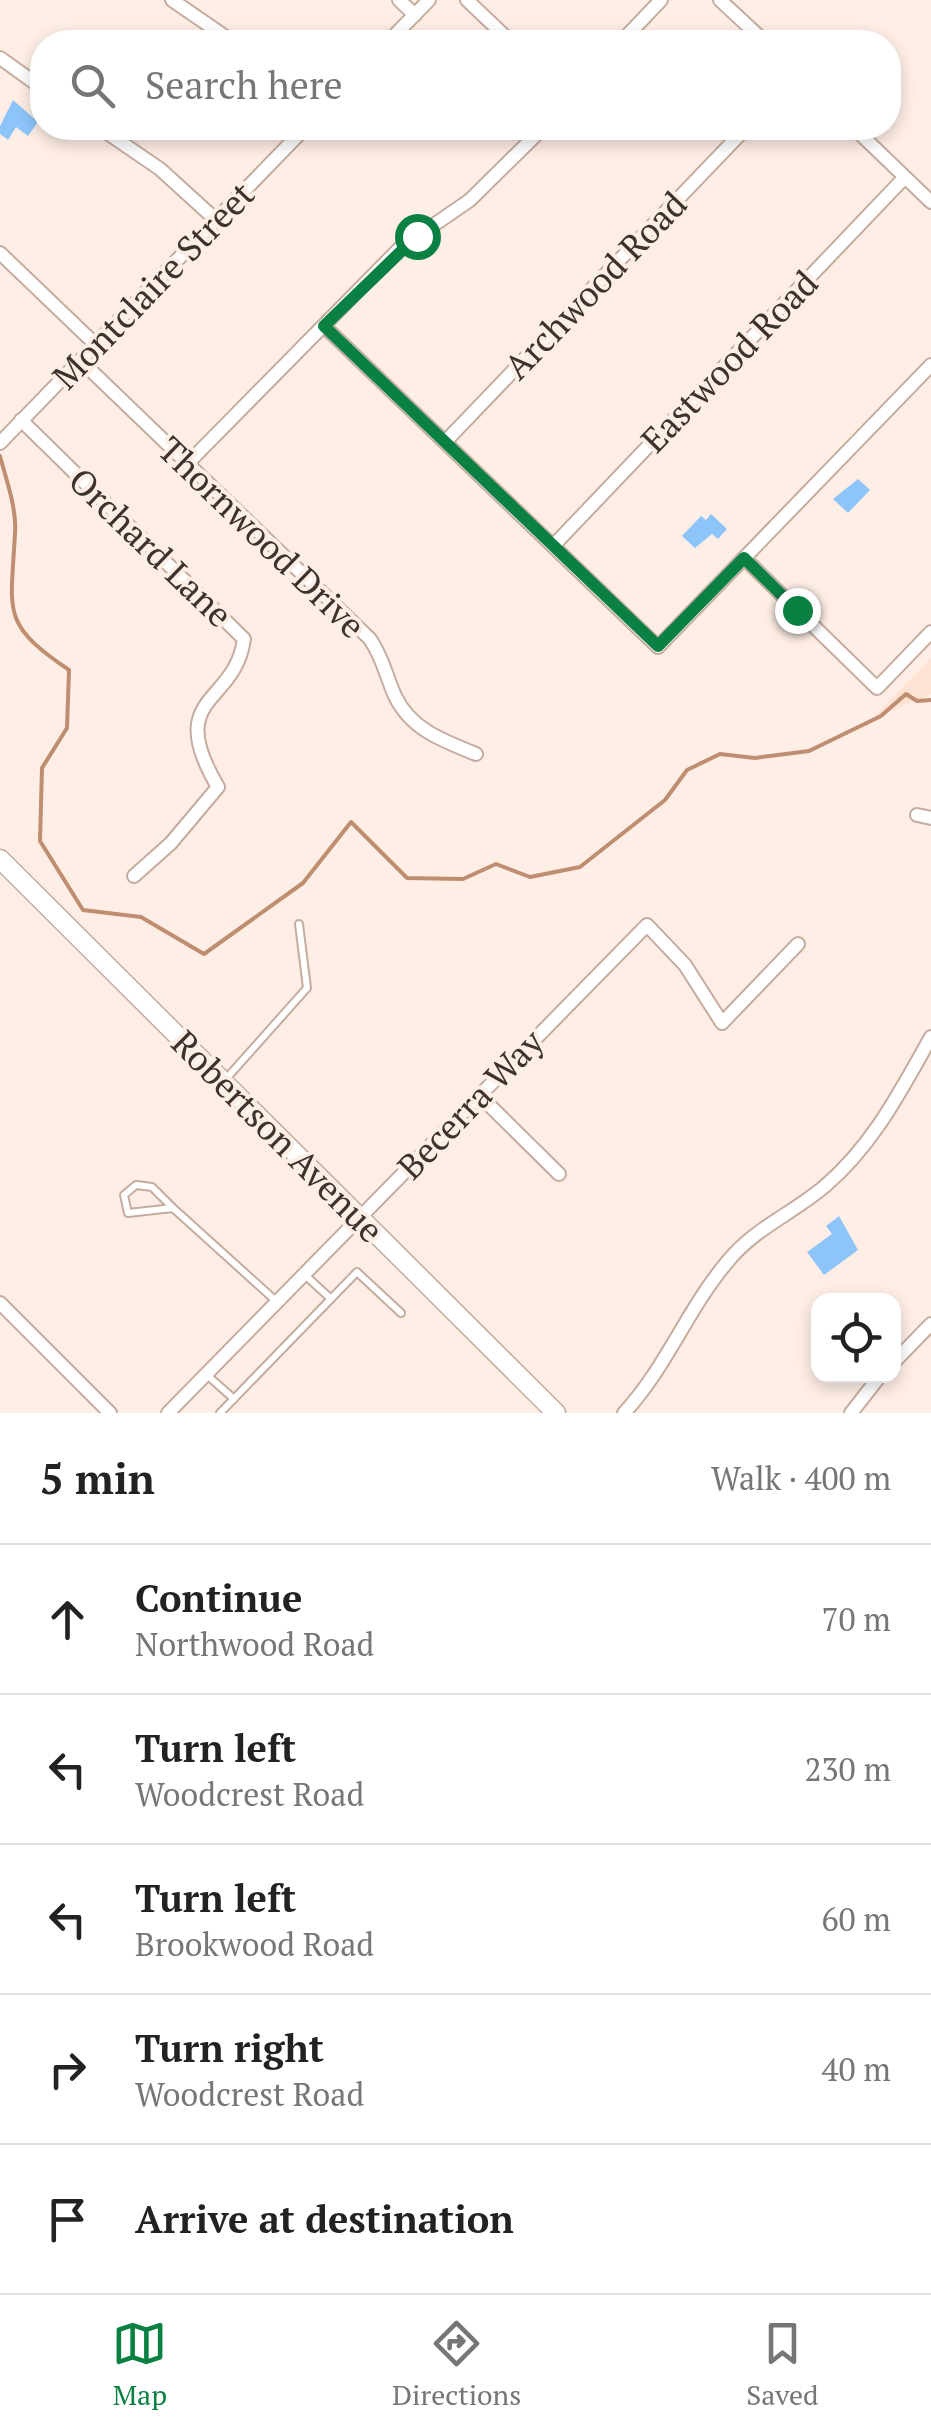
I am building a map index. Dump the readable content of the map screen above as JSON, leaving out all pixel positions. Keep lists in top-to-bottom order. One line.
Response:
{"streets":{"street":["Montclaire Street","Archwood Road","Eastwood Road","Thornwood Drive","Orchard Lane","Becerra Way","Robertson Avenue"]},"crossings":[["Montclaire Street","Thornwood Drive"],["Montclaire Street","Orchard Lane"],["Becerra Way","Robertson Avenue"]],"page":{"search":"Search here","heading":["5 min","Walk · 400 m"],"list":[["Continue","Northwood Road","70 m"],["Turn left","Woodcrest Road","230 m"],["Turn left","Brookwood Road","60 m"],["Turn right","Woodcrest Road","40 m"],"Arrive at destination"],"nav":["Map","Directions","Saved"]}}
